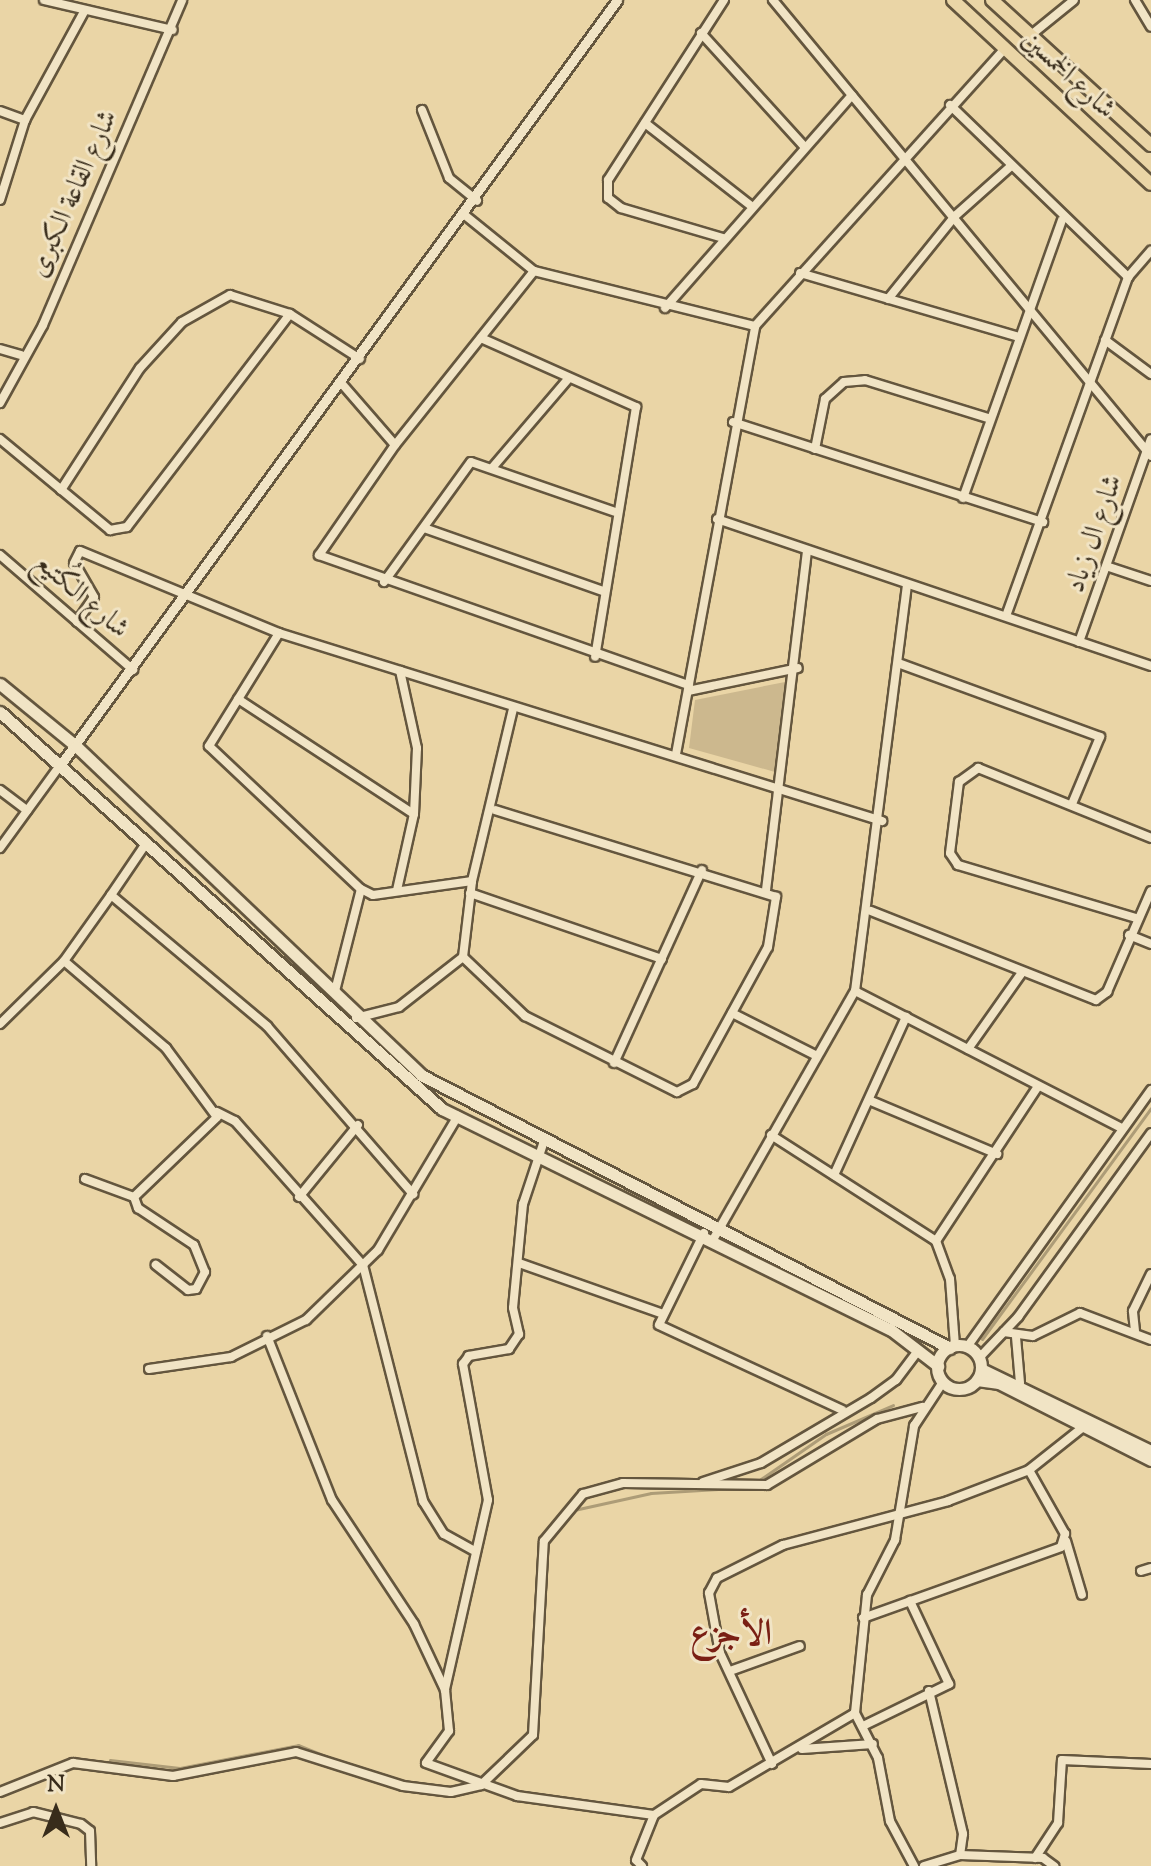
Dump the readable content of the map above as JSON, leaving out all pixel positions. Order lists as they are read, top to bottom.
{
  "streets": {
    "main road": ["شارع الخمسين"],
    "street": ["شارع القاعة الكبرى", "شارع ال زياد", "شارع الكُتيع"]
  },
  "districts": ["الأجزع"],
  "north": "top"
}
